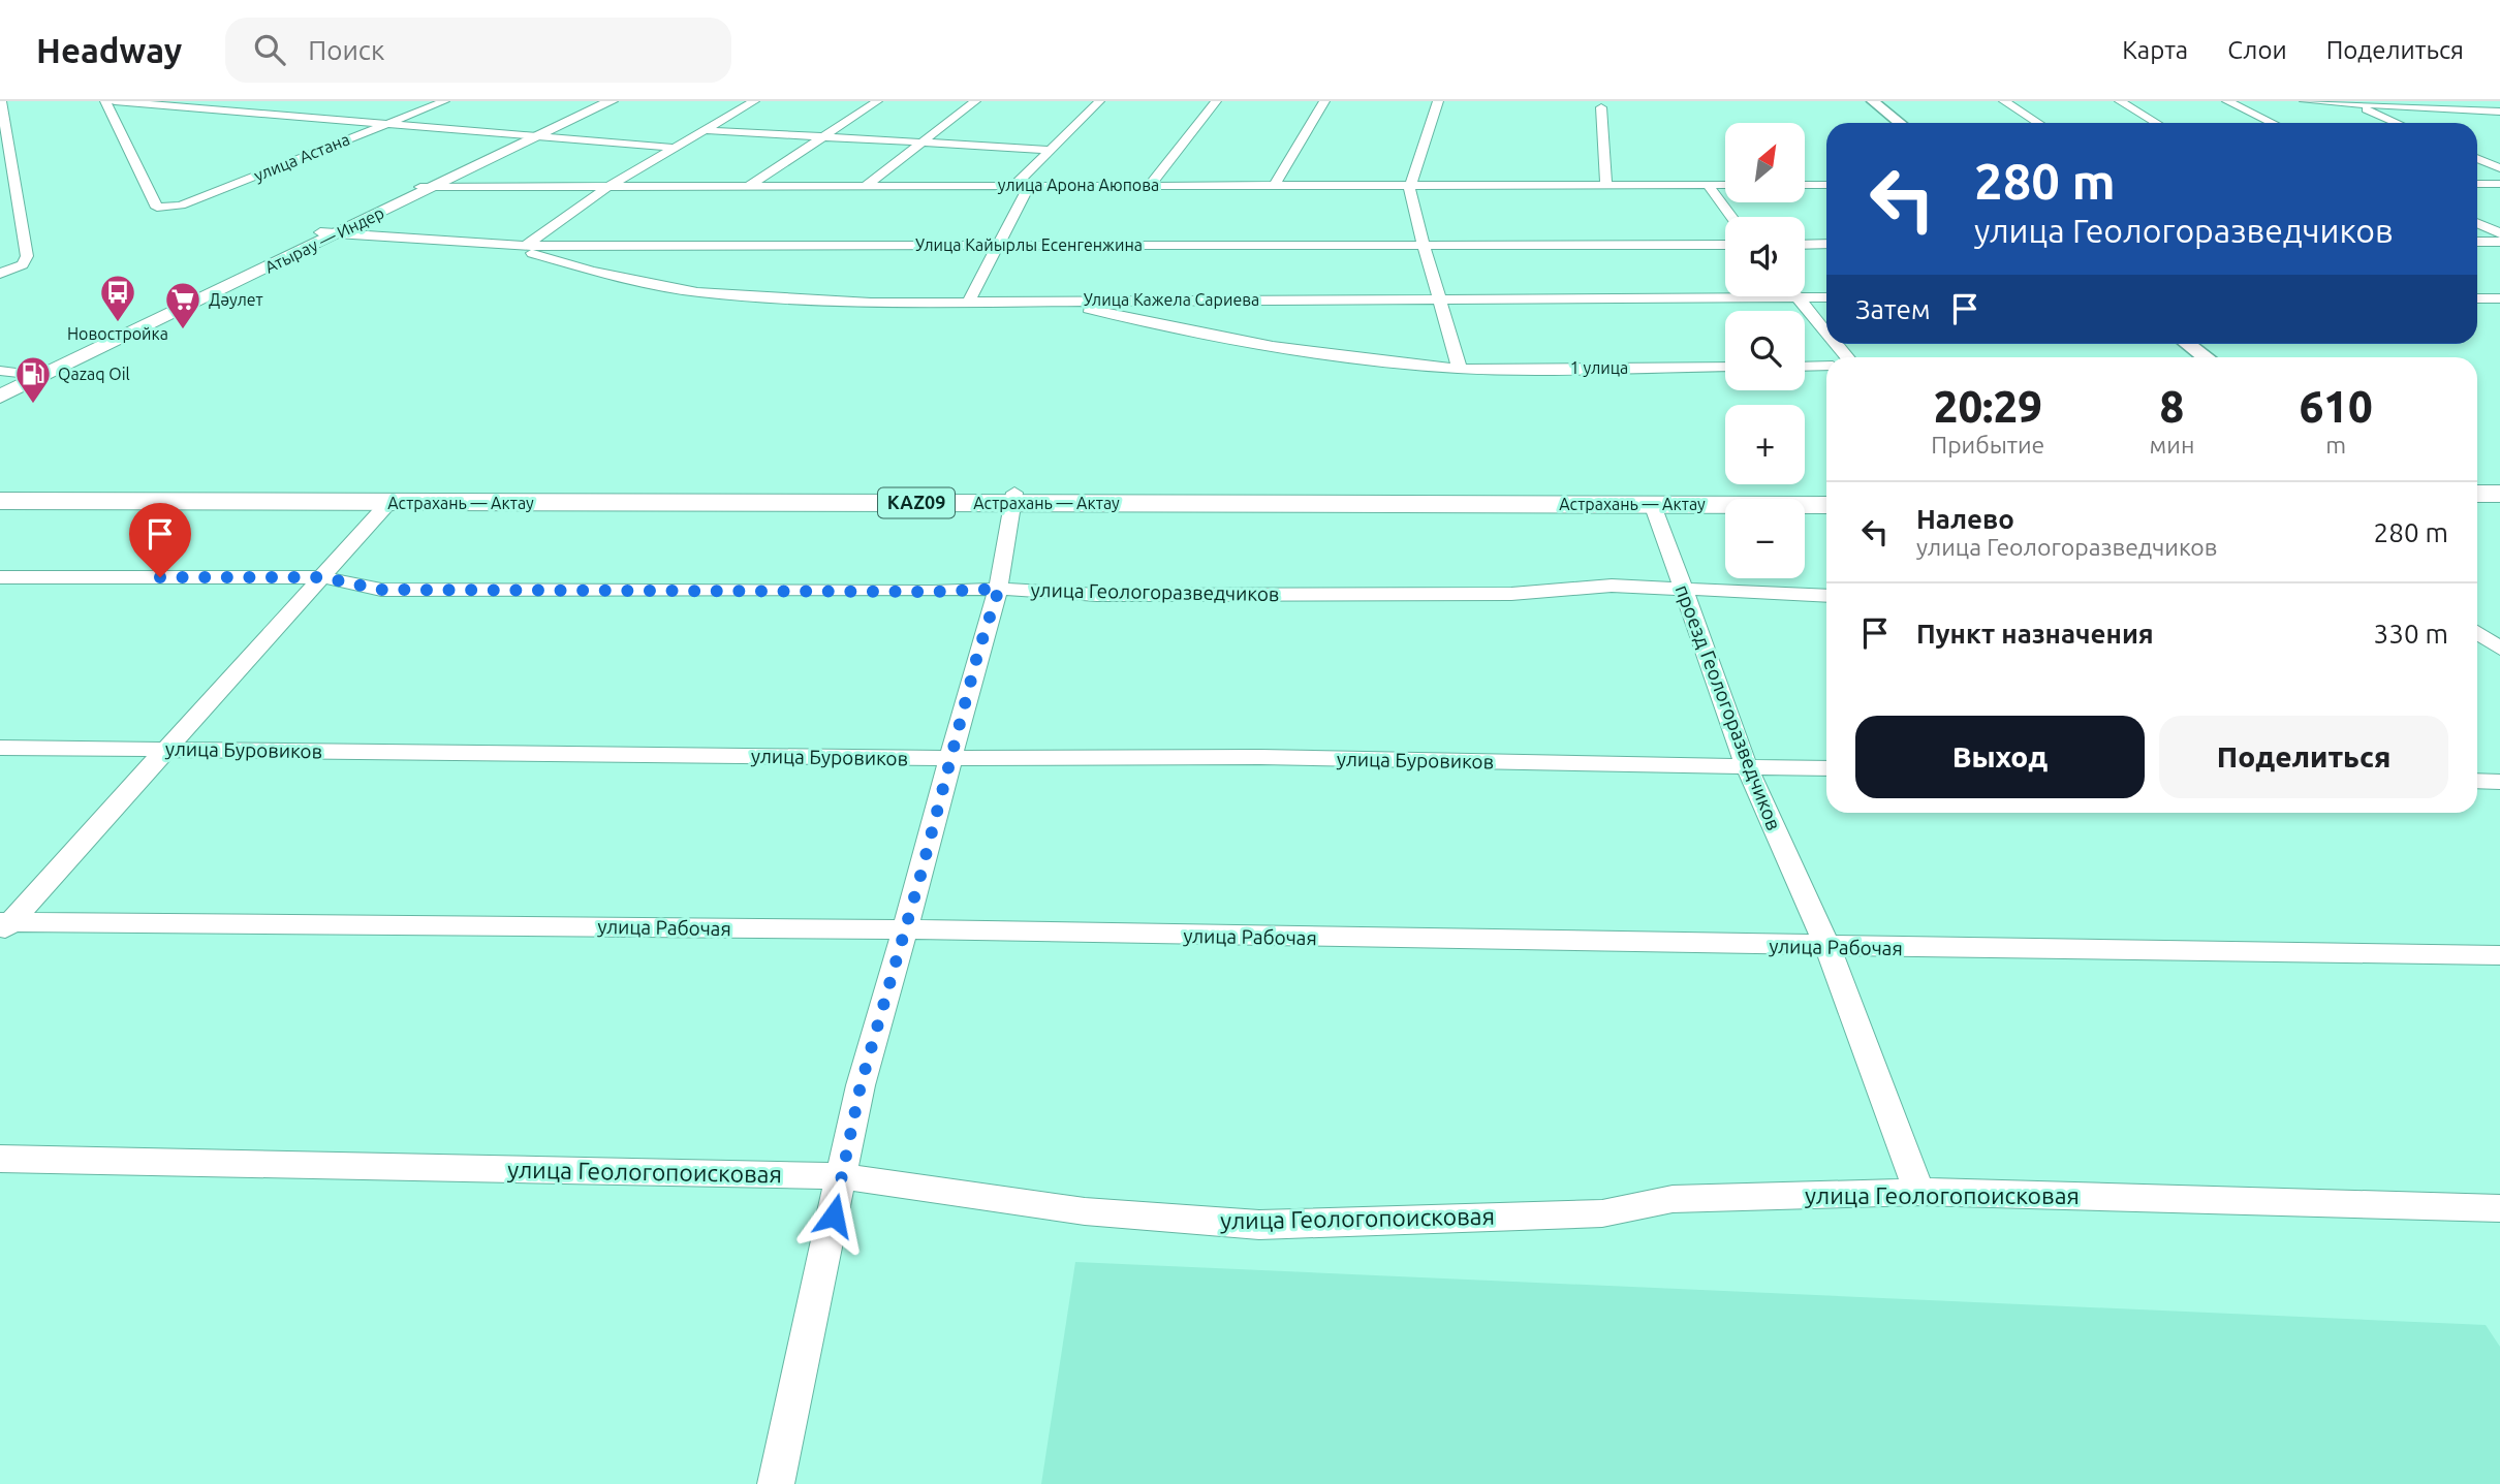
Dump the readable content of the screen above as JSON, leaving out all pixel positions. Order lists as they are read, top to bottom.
{
  "streets": {
    "highway": ["Астрахань — Актау", "KAZ09"],
    "main road": ["Атырау — Индер"],
    "street": [
      "улица Астана",
      "улица Арона Аюпова",
      "Улица Кайырлы Есенгенжина",
      "Улица Кажела Сариева",
      "1 улица",
      "улица Геологоразведчиков",
      "проезд Геологоразведчиков",
      "улица Буровиков",
      "улица Рабочая",
      "улица Геологопоисковая"
    ]
  },
  "crossings": [
    ["улица Арона Аюпова", "Атырау — Индер"],
    ["Атырау — Индер", "Улица Кайырлы Есенгенжина"],
    ["Улица Кайырлы Есенгенжина", "Улица Кажела Сариева"],
    ["Астрахань — Актау", "проезд Геологоразведчиков"],
    ["улица Геологоразведчиков", "проезд Геологоразведчиков"],
    ["проезд Геологоразведчиков", "улица Буровиков"],
    ["проезд Геологоразведчиков", "улица Рабочая"],
    ["проезд Геологоразведчиков", "улица Геологопоисковая"]
  ],
  "places": {
    "bus stop": ["Новостройка"],
    "supermarket": ["Дәулет"],
    "fuel station": ["Qazaq Oil"]
  },
  "north": "top right",
  "page": {
    "header": "Headway",
    "search": "Поиск",
    "nav": ["Карта", "Слои", "Поделиться"],
    "map_buttons": ["+", "−"],
    "turn": ["280 m", "улица Геологоразведчиков"],
    "then": "Затем",
    "eta": [
      "20:29",
      "Прибытие",
      "8",
      "мин",
      "610",
      "m"
    ],
    "list": [
      {
        "name": "Налево",
        "note": "улица Геологоразведчиков",
        "value": "280 m"
      },
      {
        "name": "Пункт назначения",
        "value": "330 m"
      }
    ],
    "buttons": ["Выход", "Поделиться"]
  }
}
